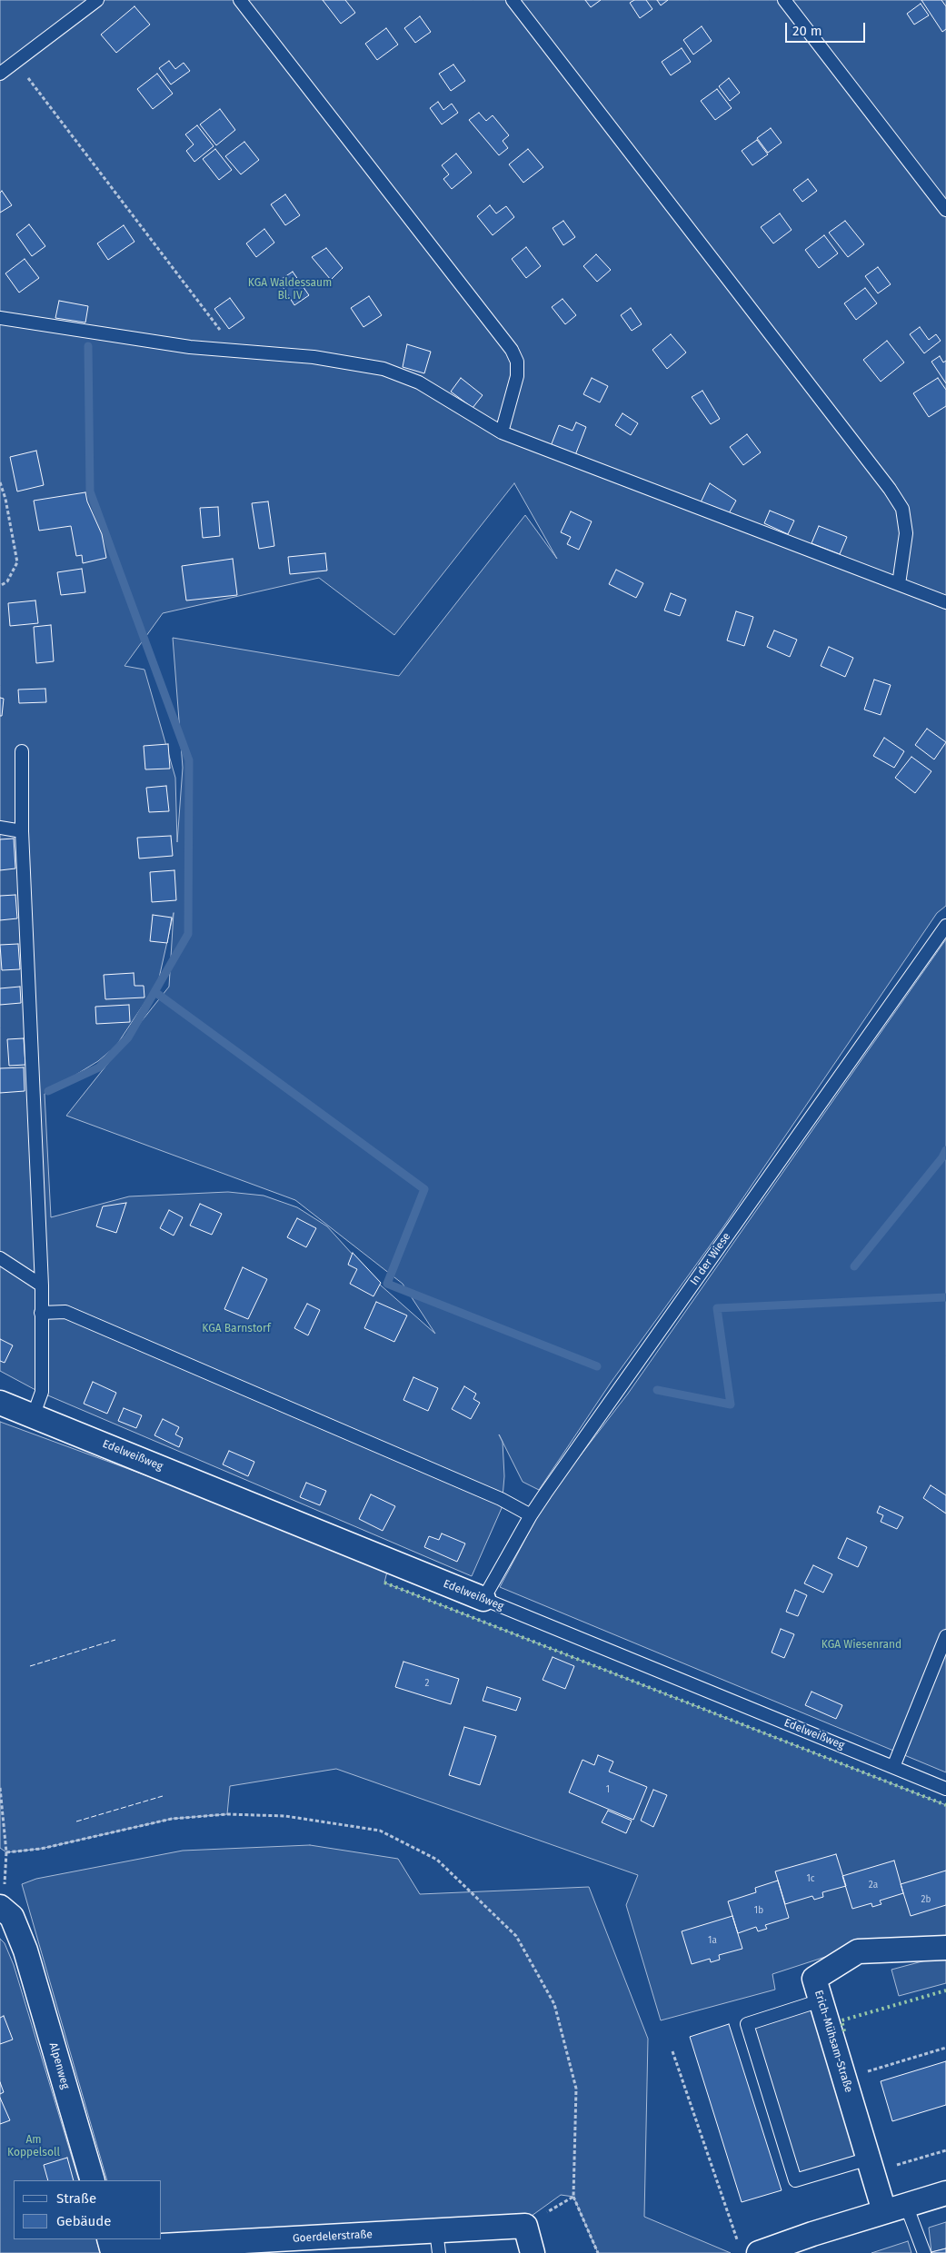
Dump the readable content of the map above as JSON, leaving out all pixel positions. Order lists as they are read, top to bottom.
{
  "streets": {
    "street": [
      "Edelweißweg",
      "Erich-Mühsam-Straße",
      "Alpenweg",
      "Goerdelerstraße"
    ],
    "lane": ["In der Wiese"]
  },
  "crossings": [
    ["In der Wiese", "Edelweißweg"]
  ],
  "parks": [
    "KGA Waldessaum Bl. IV",
    "KGA Barnstorf",
    "KGA Wiesenrand",
    "Am Koppelsoll"
  ],
  "house_numbers": [
    "2",
    "1",
    "1c",
    "2a",
    "2b",
    "1b",
    "1a"
  ],
  "legend": ["Straße", "Gebäude"],
  "scale_bar": "20 m"
}
